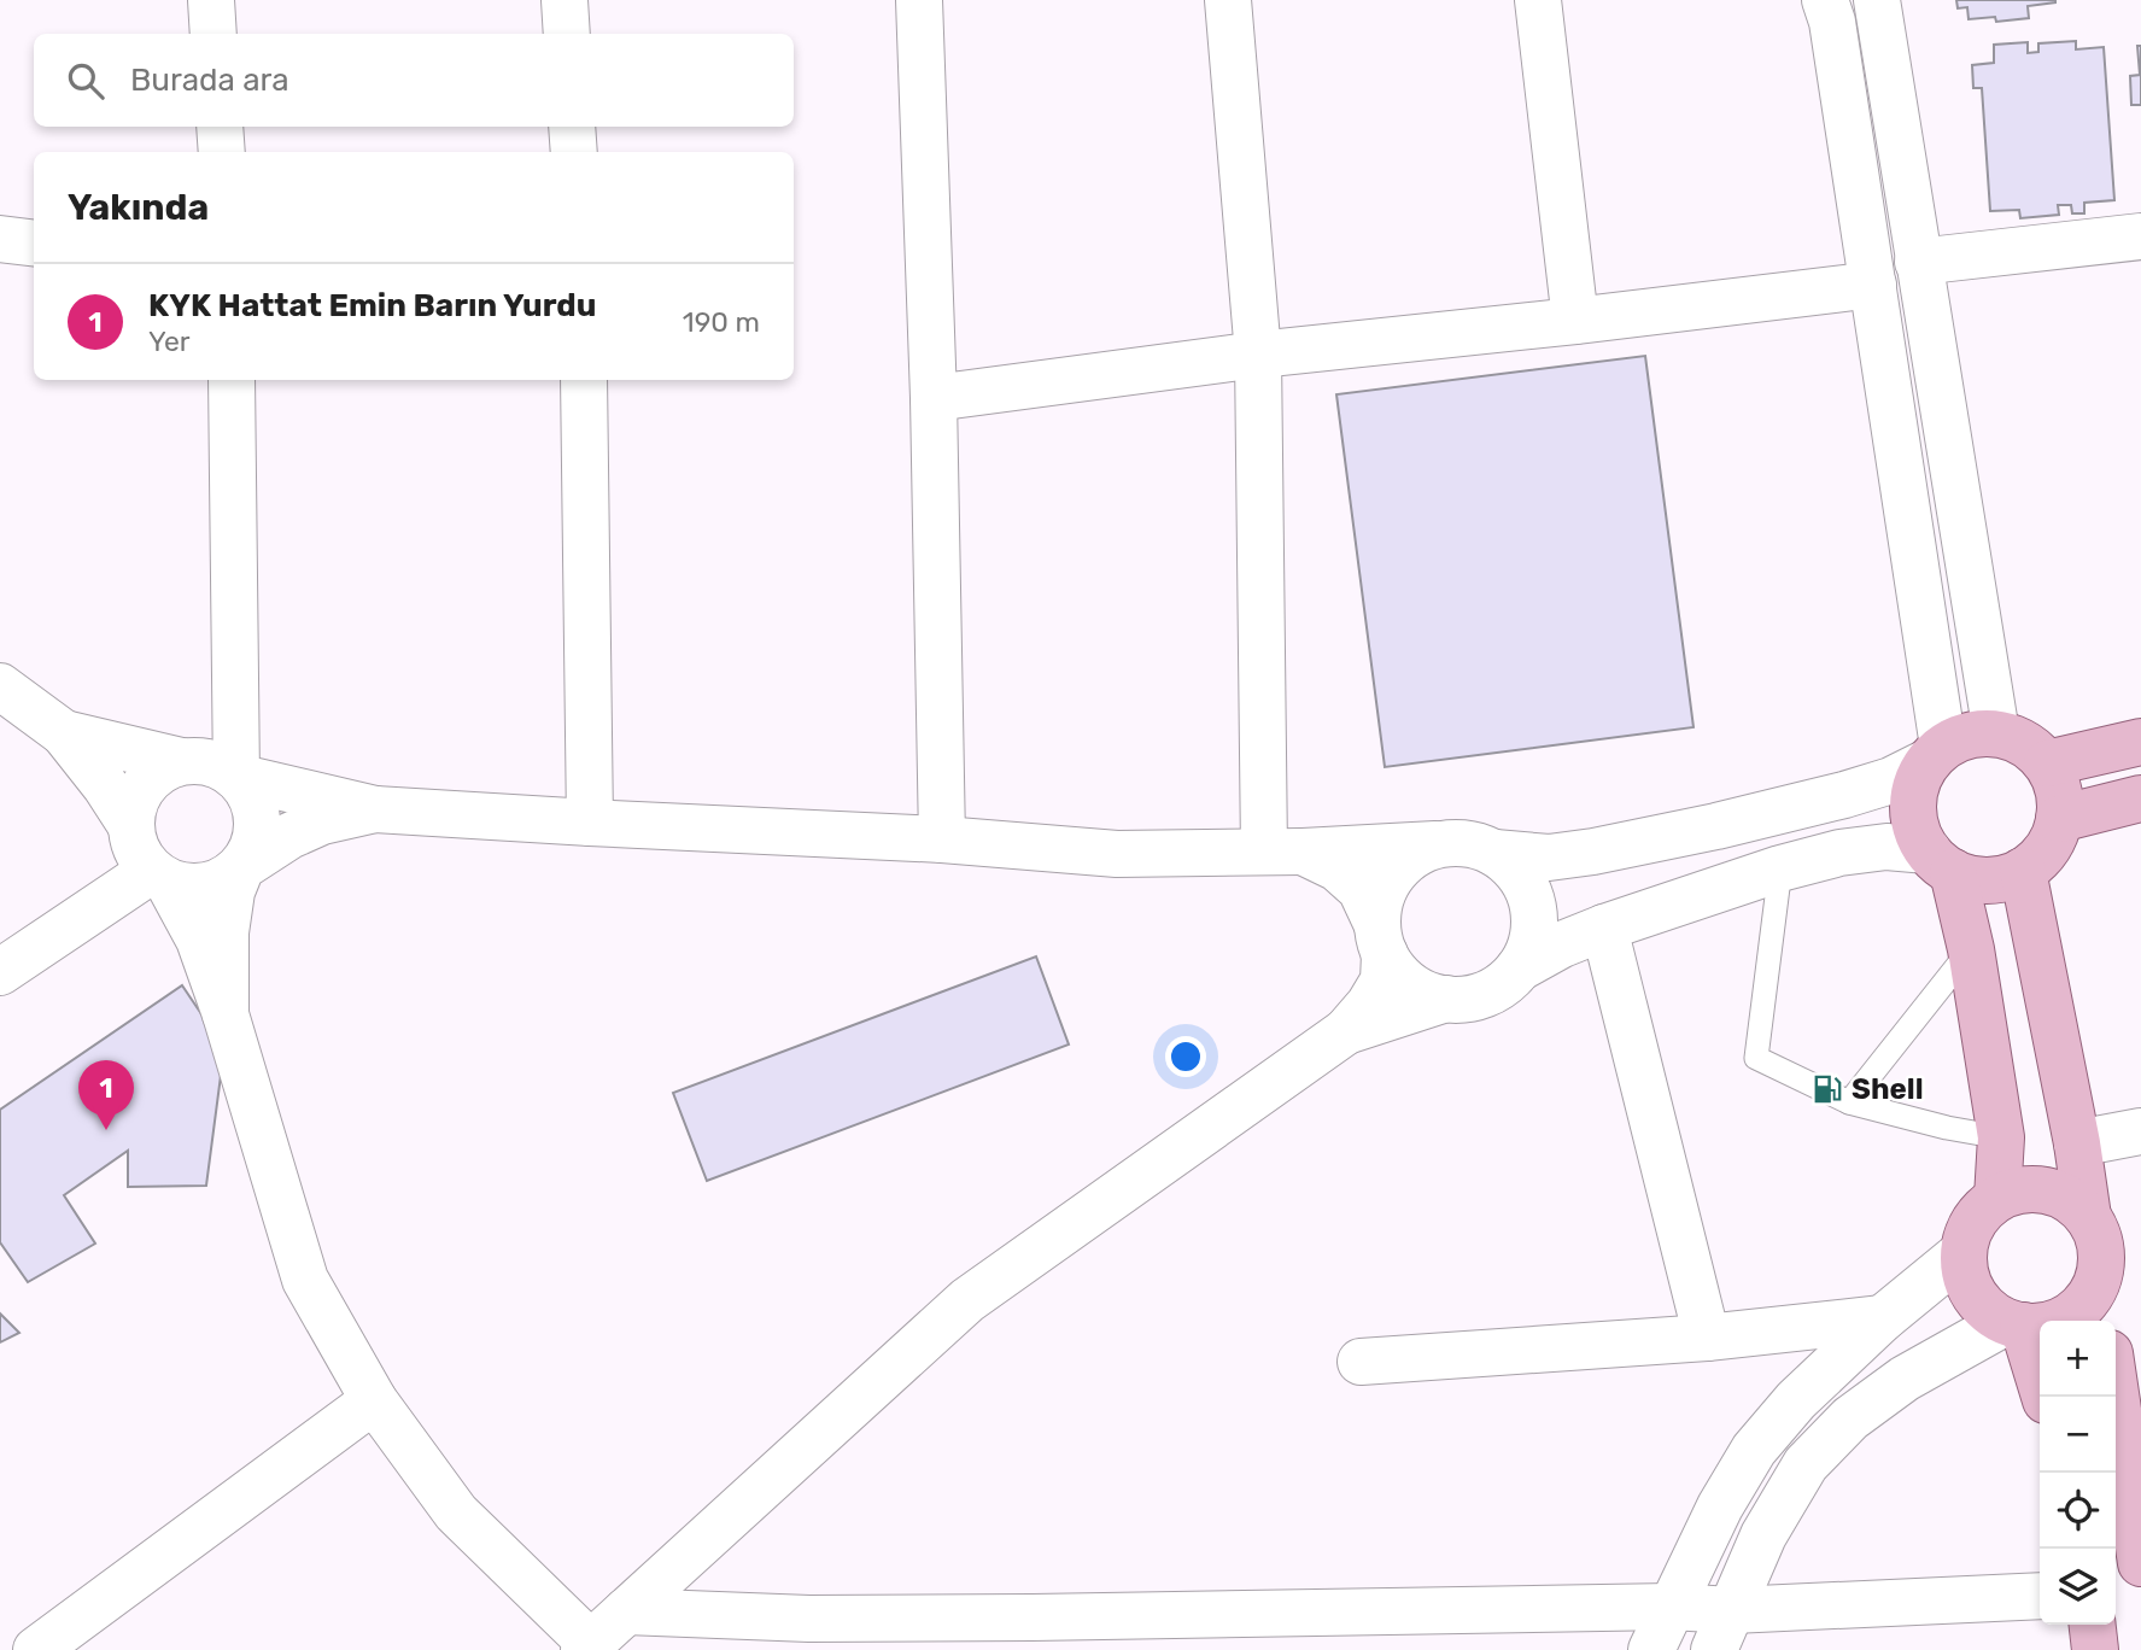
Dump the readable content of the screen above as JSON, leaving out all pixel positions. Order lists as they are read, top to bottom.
{
  "places": {
    "fuel station": ["Shell"]
  },
  "page": {
    "search": "Burada ara",
    "heading": "Yakında",
    "list": [
      {
        "mark": "1",
        "name": "KYK Hattat Emin Barın Yurdu",
        "note": "Yer",
        "value": "190 m"
      }
    ],
    "pins": "1",
    "map_buttons": ["+", "−"]
  }
}
